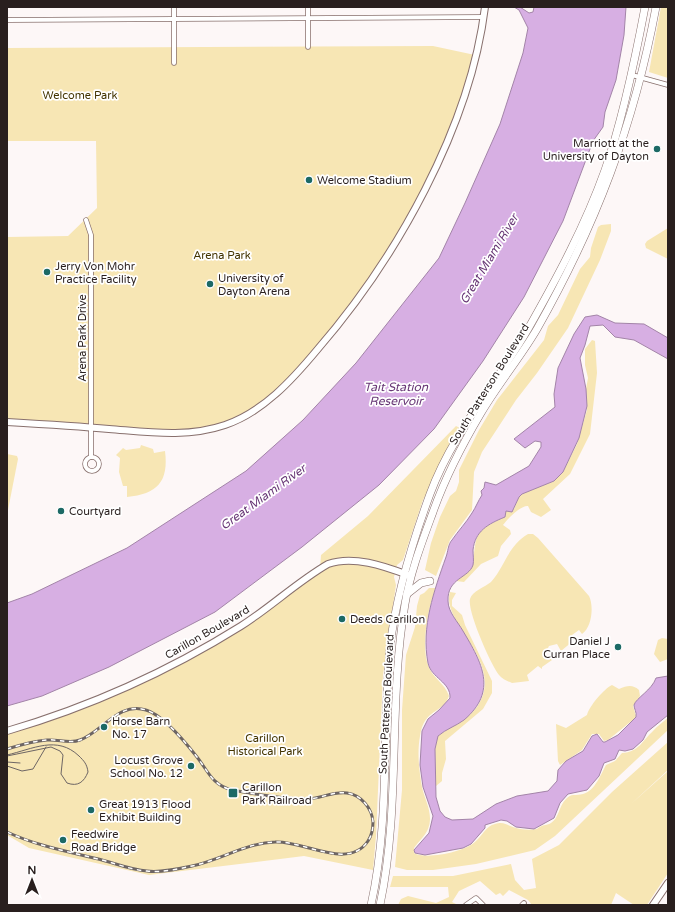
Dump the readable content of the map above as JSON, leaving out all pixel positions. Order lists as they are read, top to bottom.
{
  "streets": {
    "main road": ["South Patterson Boulevard", "Carillon Boulevard"],
    "street": ["Arena Park Drive"]
  },
  "crossings": [
    ["South Patterson Boulevard", "Carillon Boulevard"]
  ],
  "water": ["Great Miami River", "Tait Station Reservoir"],
  "parks": ["Welcome Park", "Arena Park", "Carillon Historical Park"],
  "places": {
    "other": [
      "Marriott at the University of Dayton",
      "Welcome Stadium",
      "Jerry Von Mohr Practice Facility",
      "University of Dayton Arena",
      "Courtyard",
      "Deeds Carillon",
      "Daniel J Curran Place",
      "Horse Barn No. 17",
      "Locust Grove School No. 12",
      "Great 1913 Flood Exhibit Building",
      "Feedwire Road Bridge"
    ],
    "transit": ["Carillon Park Railroad"]
  },
  "north": "top"
}
